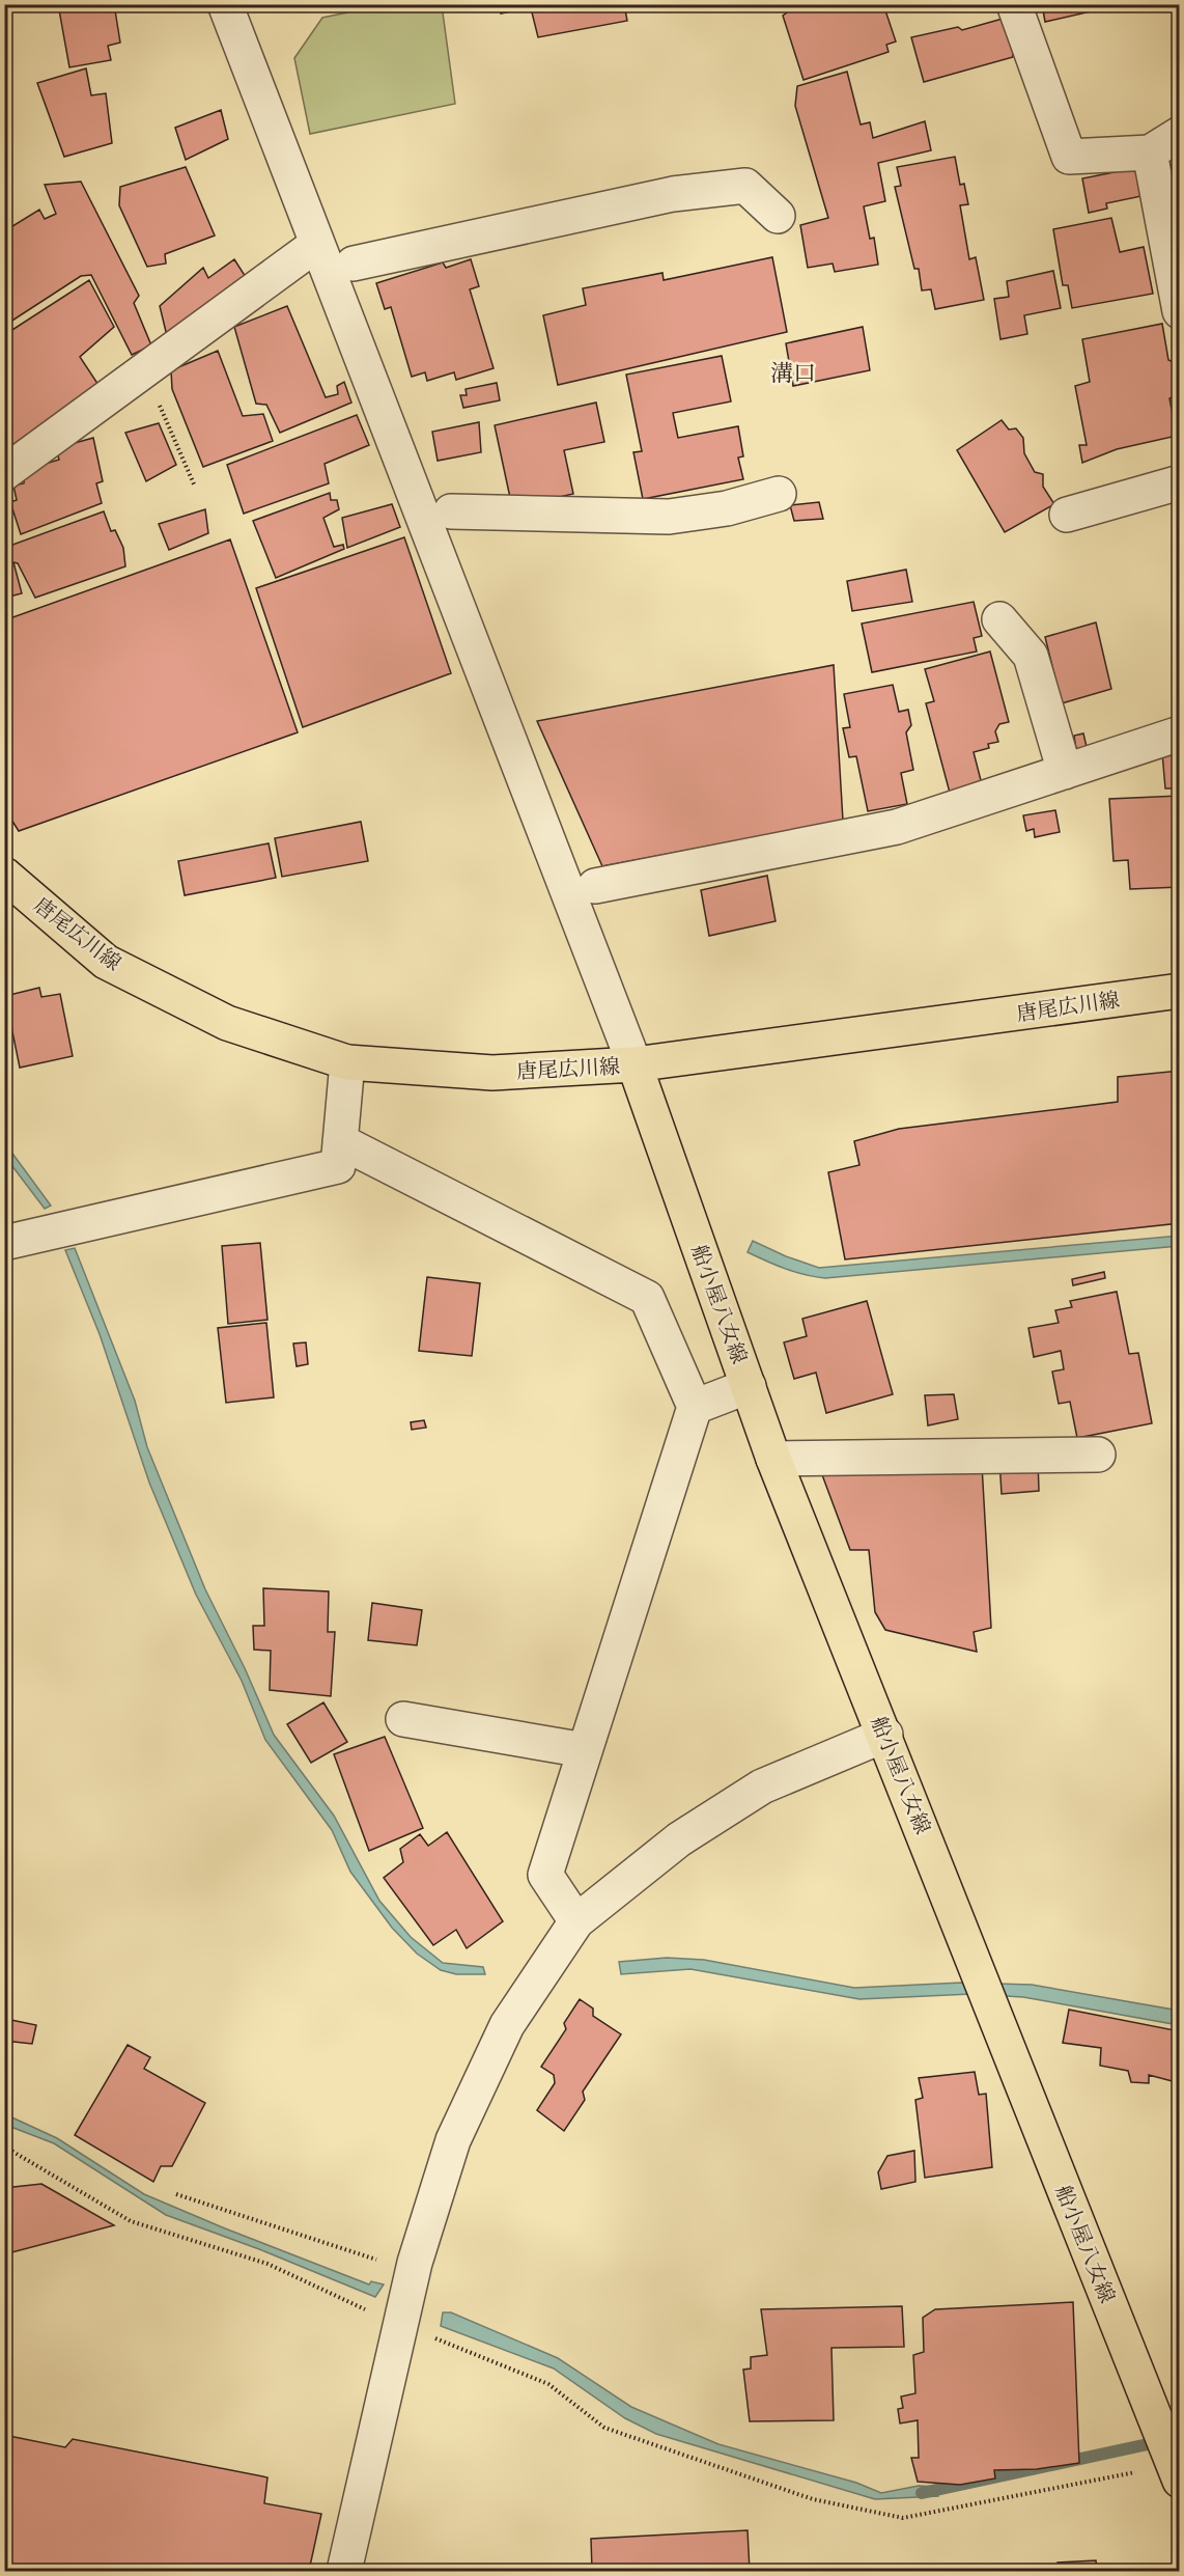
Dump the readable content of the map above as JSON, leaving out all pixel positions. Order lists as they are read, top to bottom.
{
  "streets": {
    "main road": ["唐尾広川線", "船小屋八女線"]
  },
  "crossings": [
    ["唐尾広川線", "船小屋八女線"]
  ],
  "districts": ["溝口"]
}
